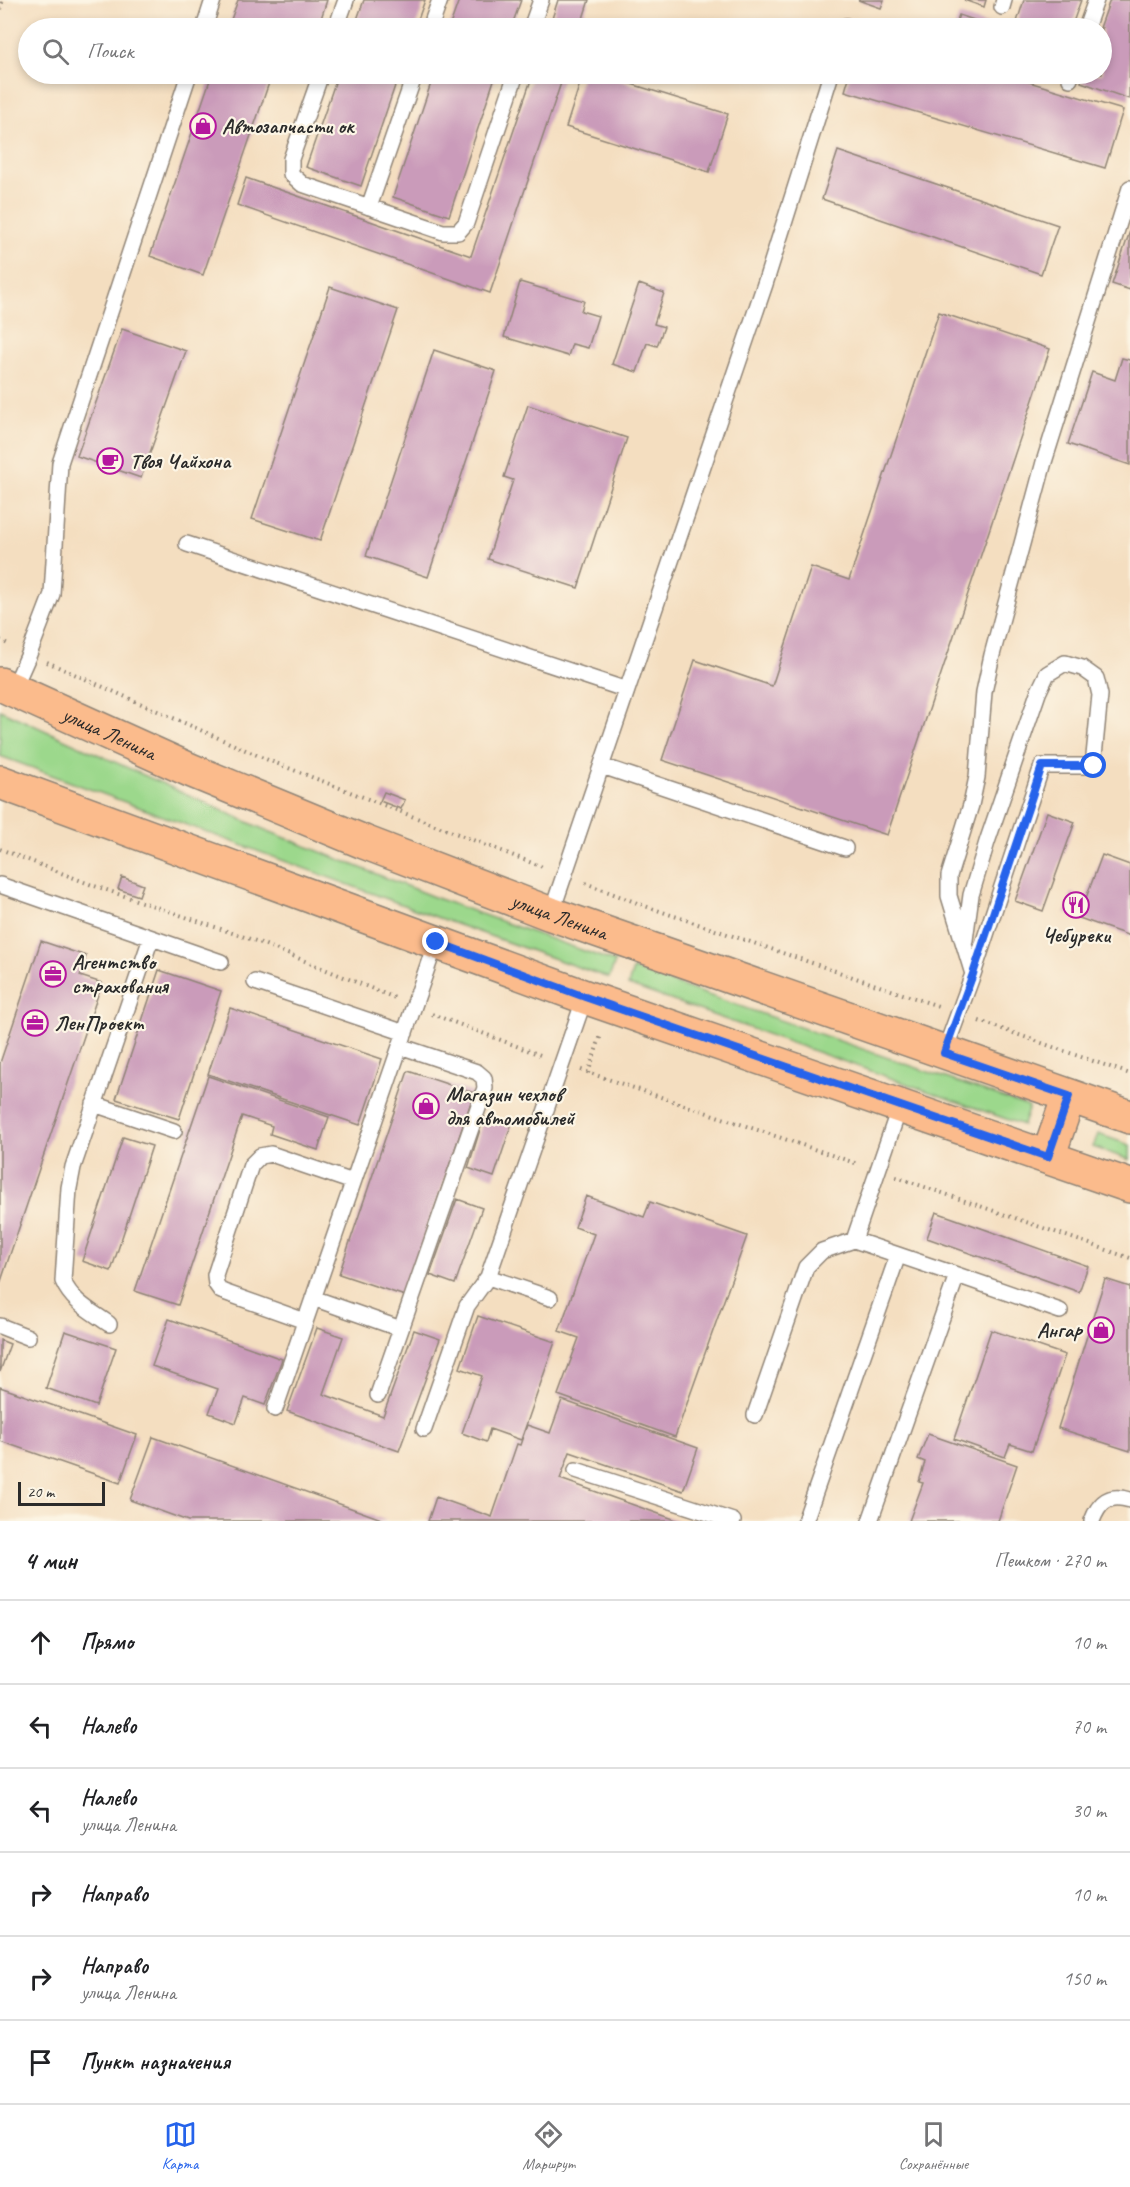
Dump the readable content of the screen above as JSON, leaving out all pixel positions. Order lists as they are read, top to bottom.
{
  "streets": {
    "main road": ["улица Ленина"]
  },
  "places": {
    "shop": ["Автозапчасти ок", "Магазин чехлов для автомобилей", "Ангар"],
    "cafe": ["Твоя Чайхона"],
    "restaurant": ["Чебуреки"],
    "office": ["Агентство страхования", "ЛенПроект"]
  },
  "scale_bar": "20 m",
  "page": {
    "search": "Поиск",
    "scale": "20 m",
    "heading": ["4 мин", "Пешком · 270 m"],
    "list": [
      ["Прямо", "10 m"],
      ["Налево", "70 m"],
      ["Налево", "улица Ленина", "30 m"],
      ["Направо", "10 m"],
      ["Направо", "улица Ленина", "150 m"],
      "Пункт назначения"
    ],
    "nav": ["Карта", "Маршрут", "Сохранённые"]
  }
}
